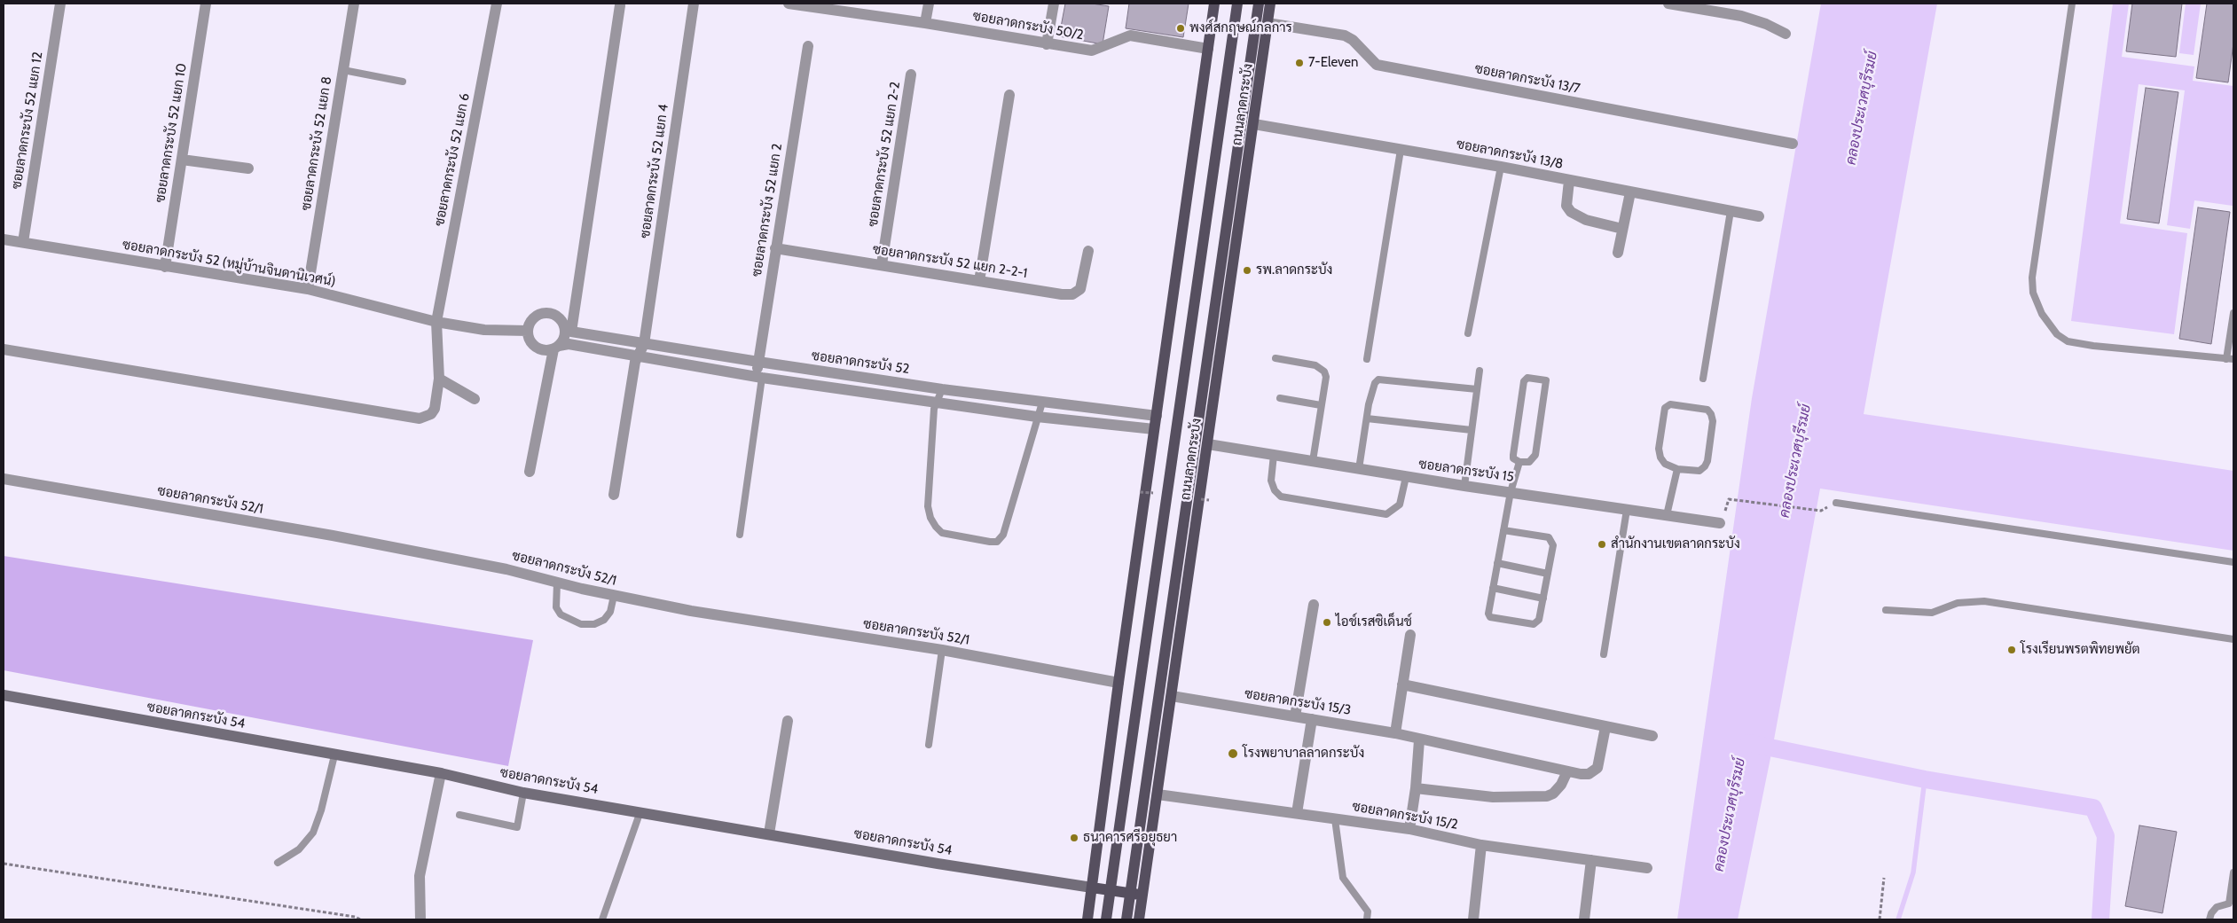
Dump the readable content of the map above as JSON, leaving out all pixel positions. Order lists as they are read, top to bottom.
{
  "streets": {
    "main road": ["ถนนลาดกระบัง", "ซอยลาดกระบัง 54"],
    "street": [
      "ซอยลาดกระบัง 50/2",
      "ซอยลาดกระบัง 13/7",
      "ซอยลาดกระบัง 52 แยก 12",
      "ซอยลาดกระบัง 52 แยก 10",
      "ซอยลาดกระบัง 52 แยก 8",
      "ซอยลาดกระบัง 52 แยก 2-2",
      "ซอยลาดกระบัง 13/8",
      "ซอยลาดกระบัง 52 แยก 6",
      "ซอยลาดกระบัง 52 แยก 4",
      "ซอยลาดกระบัง 52 แยก 2",
      "ซอยลาดกระบัง 52 แยก 2-2-1",
      "ซอยลาดกระบัง 52 (หมู่บ้านจินดานิเวศน์)",
      "ซอยลาดกระบัง 52",
      "ซอยลาดกระบัง 15",
      "ซอยลาดกระบัง 52/1",
      "ซอยลาดกระบัง 15/3",
      "ซอยลาดกระบัง 15/2"
    ]
  },
  "crossings": [
    ["ซอยลาดกระบัง 13/7", "ถนนลาดกระบัง"],
    ["ถนนลาดกระบัง", "ซอยลาดกระบัง 13/8"],
    ["ถนนลาดกระบัง", "ซอยลาดกระบัง 15"],
    ["ถนนลาดกระบัง", "ซอยลาดกระบัง 15/3"],
    ["ถนนลาดกระบัง", "ซอยลาดกระบัง 15/2"],
    ["ซอยลาดกระบัง 52 แยก 12", "ซอยลาดกระบัง 52 (หมู่บ้านจินดานิเวศน์)"],
    ["ซอยลาดกระบัง 52 แยก 10", "ซอยลาดกระบัง 52 (หมู่บ้านจินดานิเวศน์)"],
    ["ซอยลาดกระบัง 52 แยก 8", "ซอยลาดกระบัง 52 (หมู่บ้านจินดานิเวศน์)"],
    ["ซอยลาดกระบัง 52 แยก 2-2", "ซอยลาดกระบัง 52 แยก 2-2-1"],
    ["ซอยลาดกระบัง 52 แยก 6", "ซอยลาดกระบัง 52 (หมู่บ้านจินดานิเวศน์)"],
    ["ซอยลาดกระบัง 52 แยก 4", "ซอยลาดกระบัง 52"],
    ["ซอยลาดกระบัง 52 แยก 2", "ซอยลาดกระบัง 52 แยก 2-2-1"],
    ["ซอยลาดกระบัง 52 แยก 2", "ซอยลาดกระบัง 52"],
    ["ซอยลาดกระบัง 52 (หมู่บ้านจินดานิเวศน์)", "ซอยลาดกระบัง 52"]
  ],
  "water": ["คลองประเวศบุรีรมย์"],
  "places": [
    "พงศ์สกฤษณ์กลการ",
    "7-Eleven",
    "รพ.ลาดกระบัง",
    "สำนักงานเขตลาดกระบัง",
    "ไอช์เรสซิเด็นช์",
    "โรงเรียนพรตพิทยพยัต",
    "โรงพยาบาลลาดกระบัง",
    "ธนาคารศรีอยุธยา"
  ]
}
